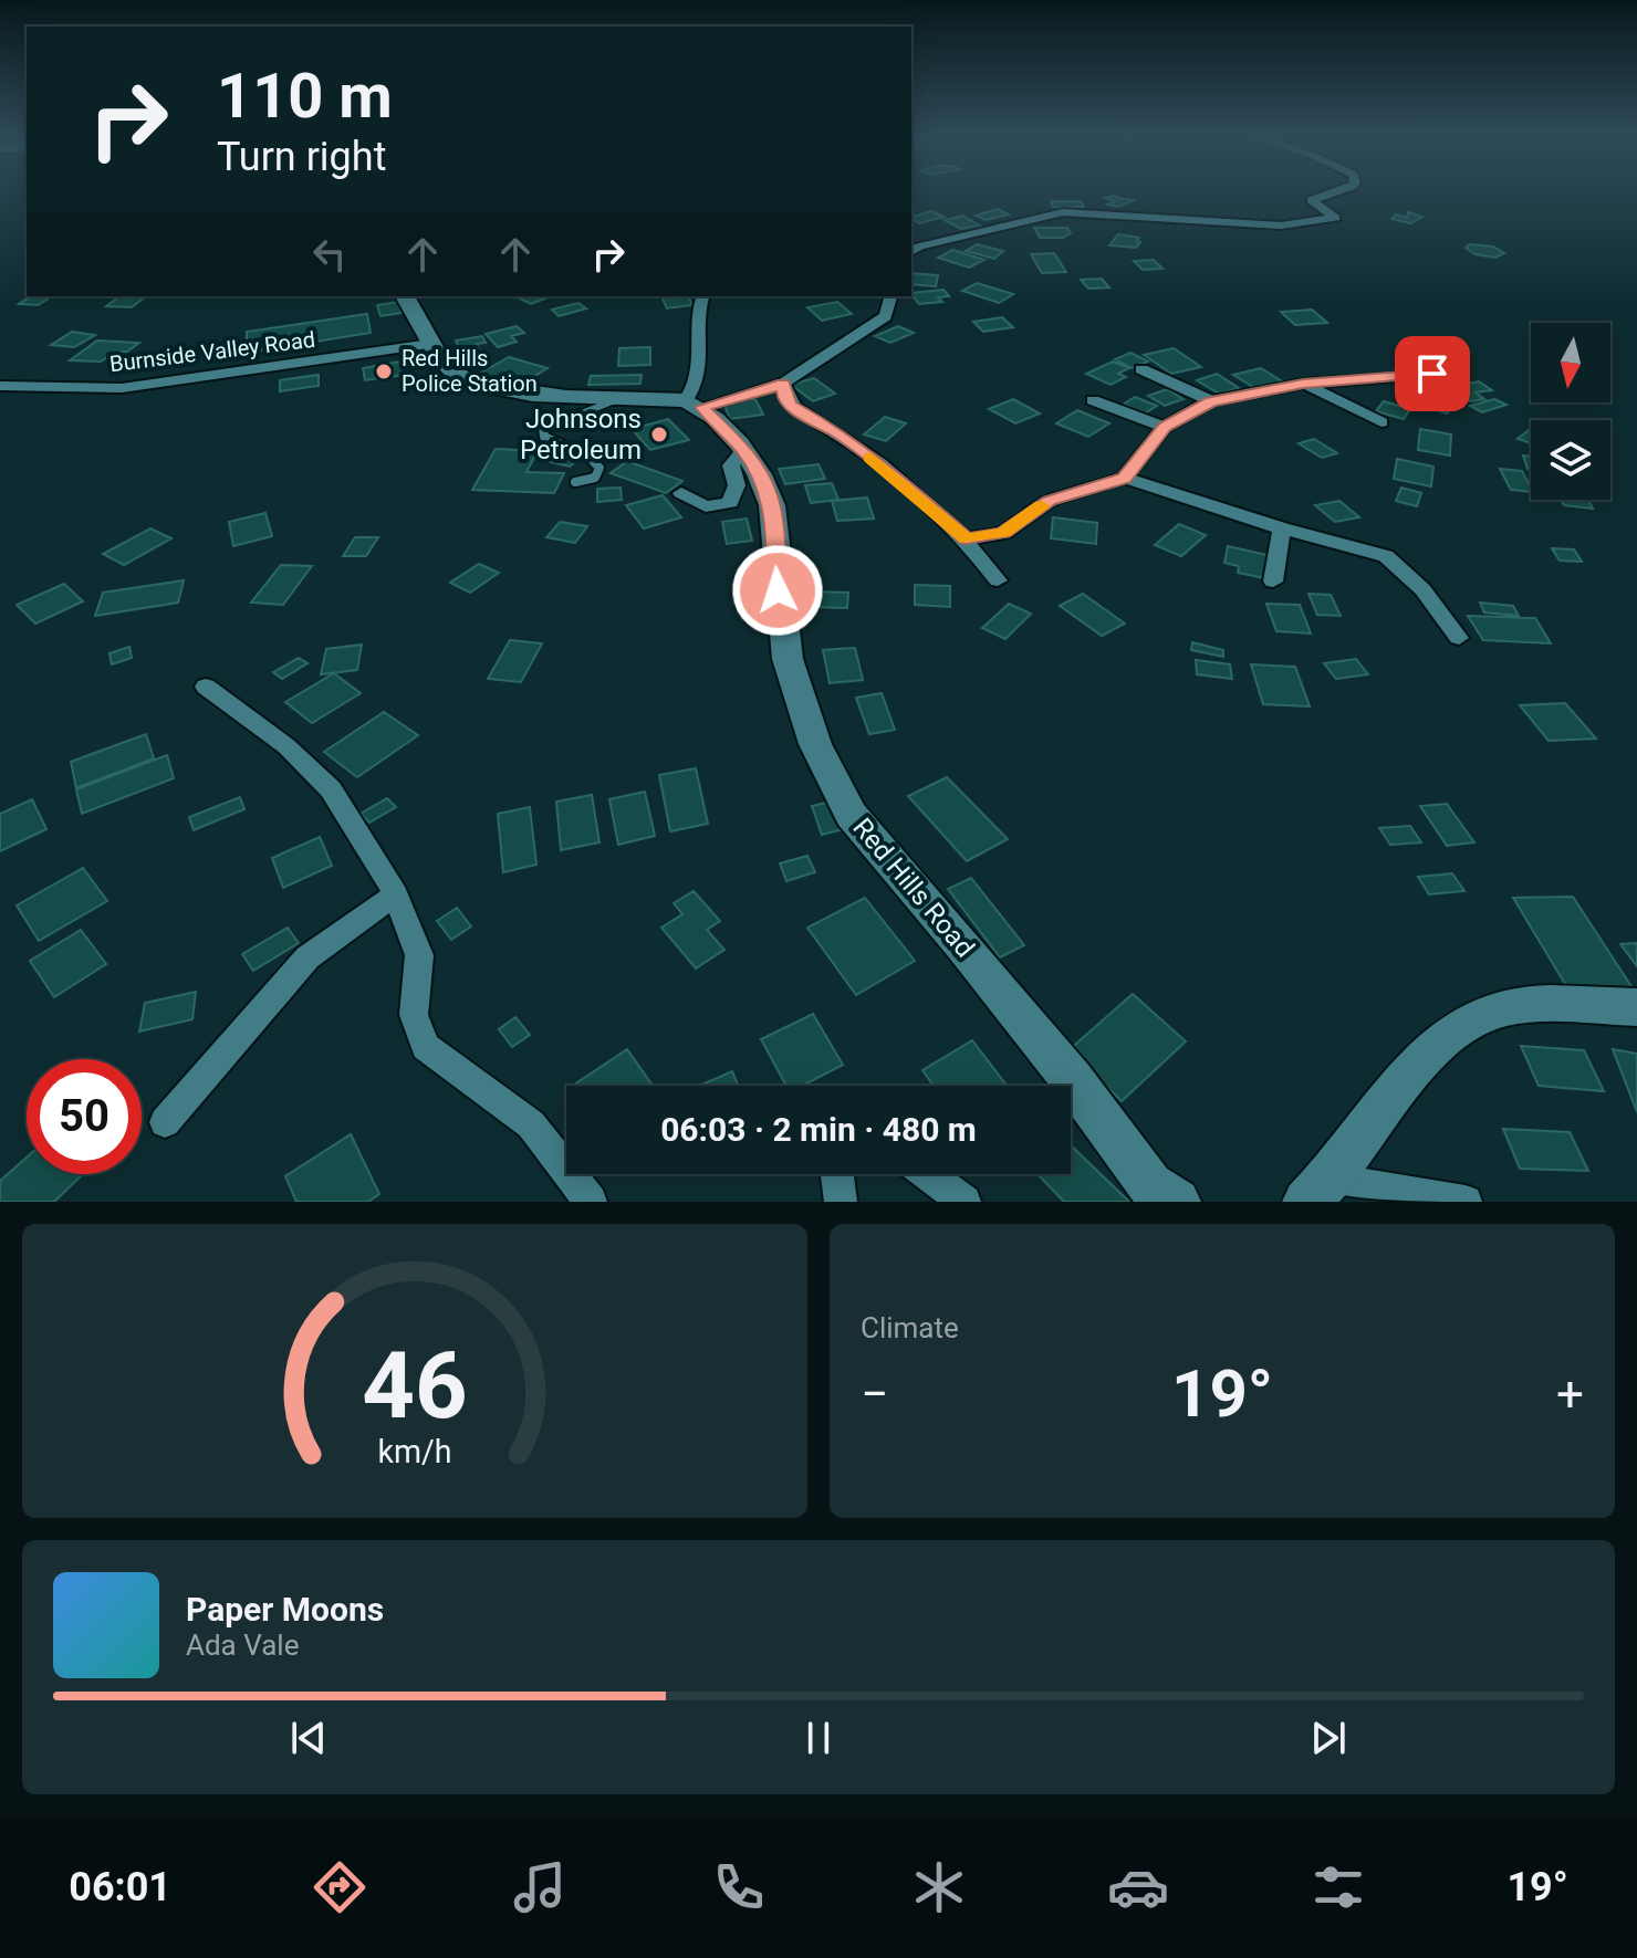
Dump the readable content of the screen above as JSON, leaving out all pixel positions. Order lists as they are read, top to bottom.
{
  "streets": {
    "main road": ["Red Hills Road"],
    "street": ["Burnside Valley Road"]
  },
  "places": ["Red Hills Police Station", "Johnsons Petroleum"],
  "north": "bottom",
  "page": {
    "turn": ["110 m", "Turn right"],
    "limit": "50",
    "trip": "06:03 · 2 min · 480 m",
    "tile": "Climate",
    "heat": ["−", "19°", "+"],
    "song": ["Paper Moons", "Ada Vale"],
    "tabs": ["06:01", "19°"],
    "gauge": ["46", "km/h"]
  }
}
